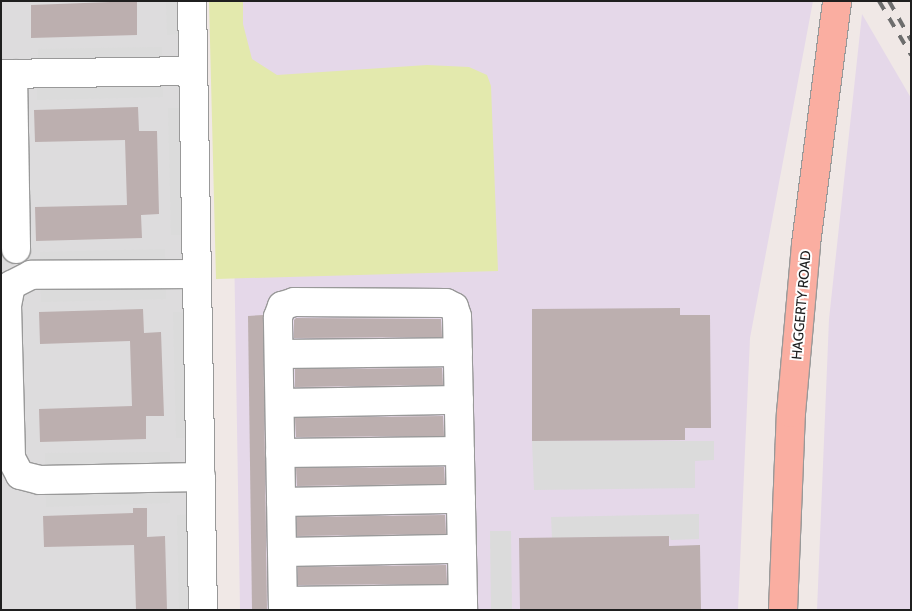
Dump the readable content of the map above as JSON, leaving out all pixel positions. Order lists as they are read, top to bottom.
{
  "streets": {
    "main road": ["HAGGERTY ROAD"]
  }
}
